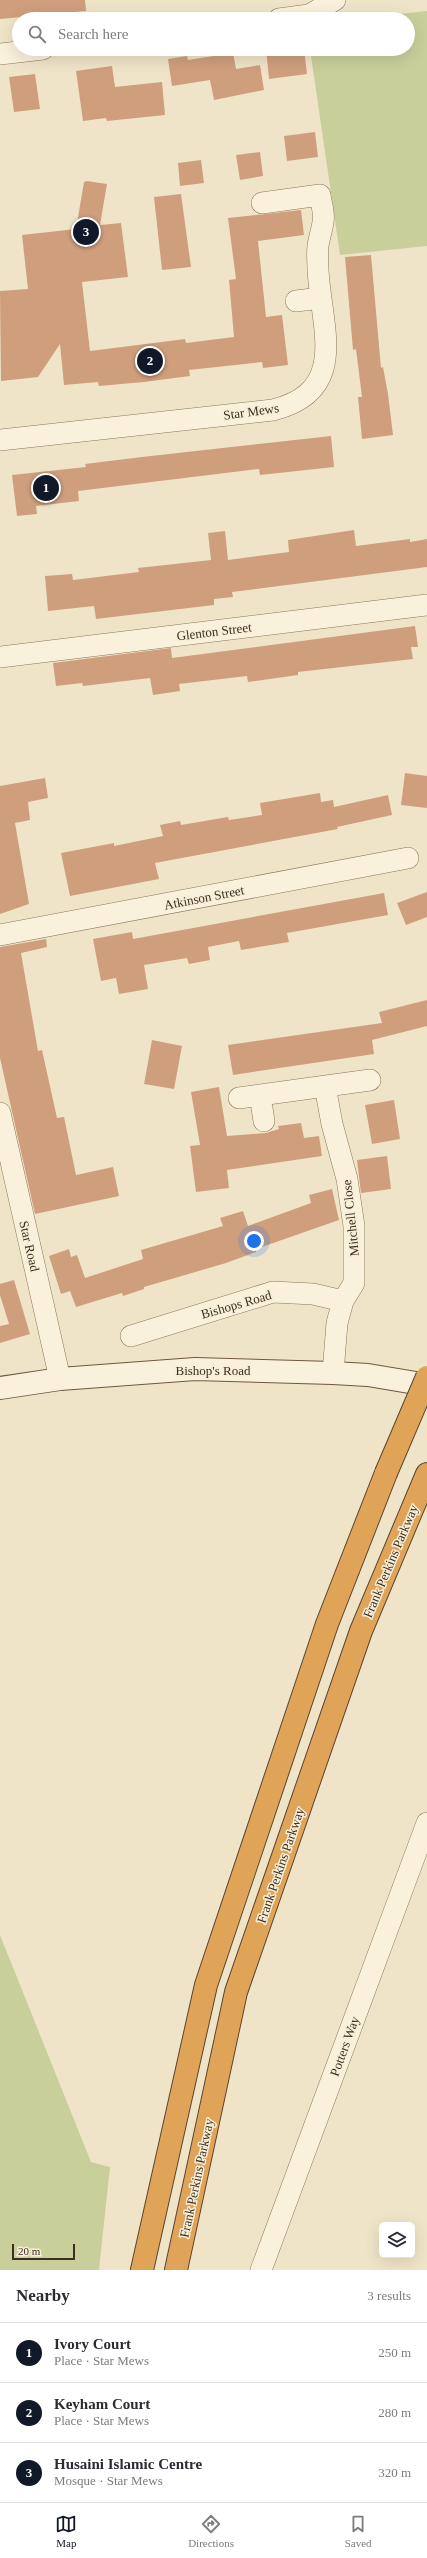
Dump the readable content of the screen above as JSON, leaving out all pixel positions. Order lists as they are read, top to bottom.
{
  "streets": {
    "highway": ["Frank Perkins Parkway"],
    "street": [
      "Star Mews",
      "Glenton Street",
      "Atkinson Street",
      "Mitchell Close",
      "Star Road",
      "Bishops Road",
      "Bishop's Road",
      "Potters Way"
    ]
  },
  "crossings": [
    ["Mitchell Close", "Bishops Road"],
    ["Star Road", "Bishop's Road"]
  ],
  "scale_bar": "20 m",
  "page": {
    "search": "Search here",
    "pins": ["3", "2", "1"],
    "scale": "20 m",
    "heading": ["Nearby", "3 results"],
    "list": [
      {
        "mark": "1",
        "name": "Ivory Court",
        "note": "Place · Star Mews",
        "value": "250 m"
      },
      {
        "mark": "2",
        "name": "Keyham Court",
        "note": "Place · Star Mews",
        "value": "280 m"
      },
      {
        "mark": "3",
        "name": "Husaini Islamic Centre",
        "note": "Mosque · Star Mews",
        "value": "320 m"
      }
    ],
    "nav": ["Map", "Directions", "Saved"]
  }
}
